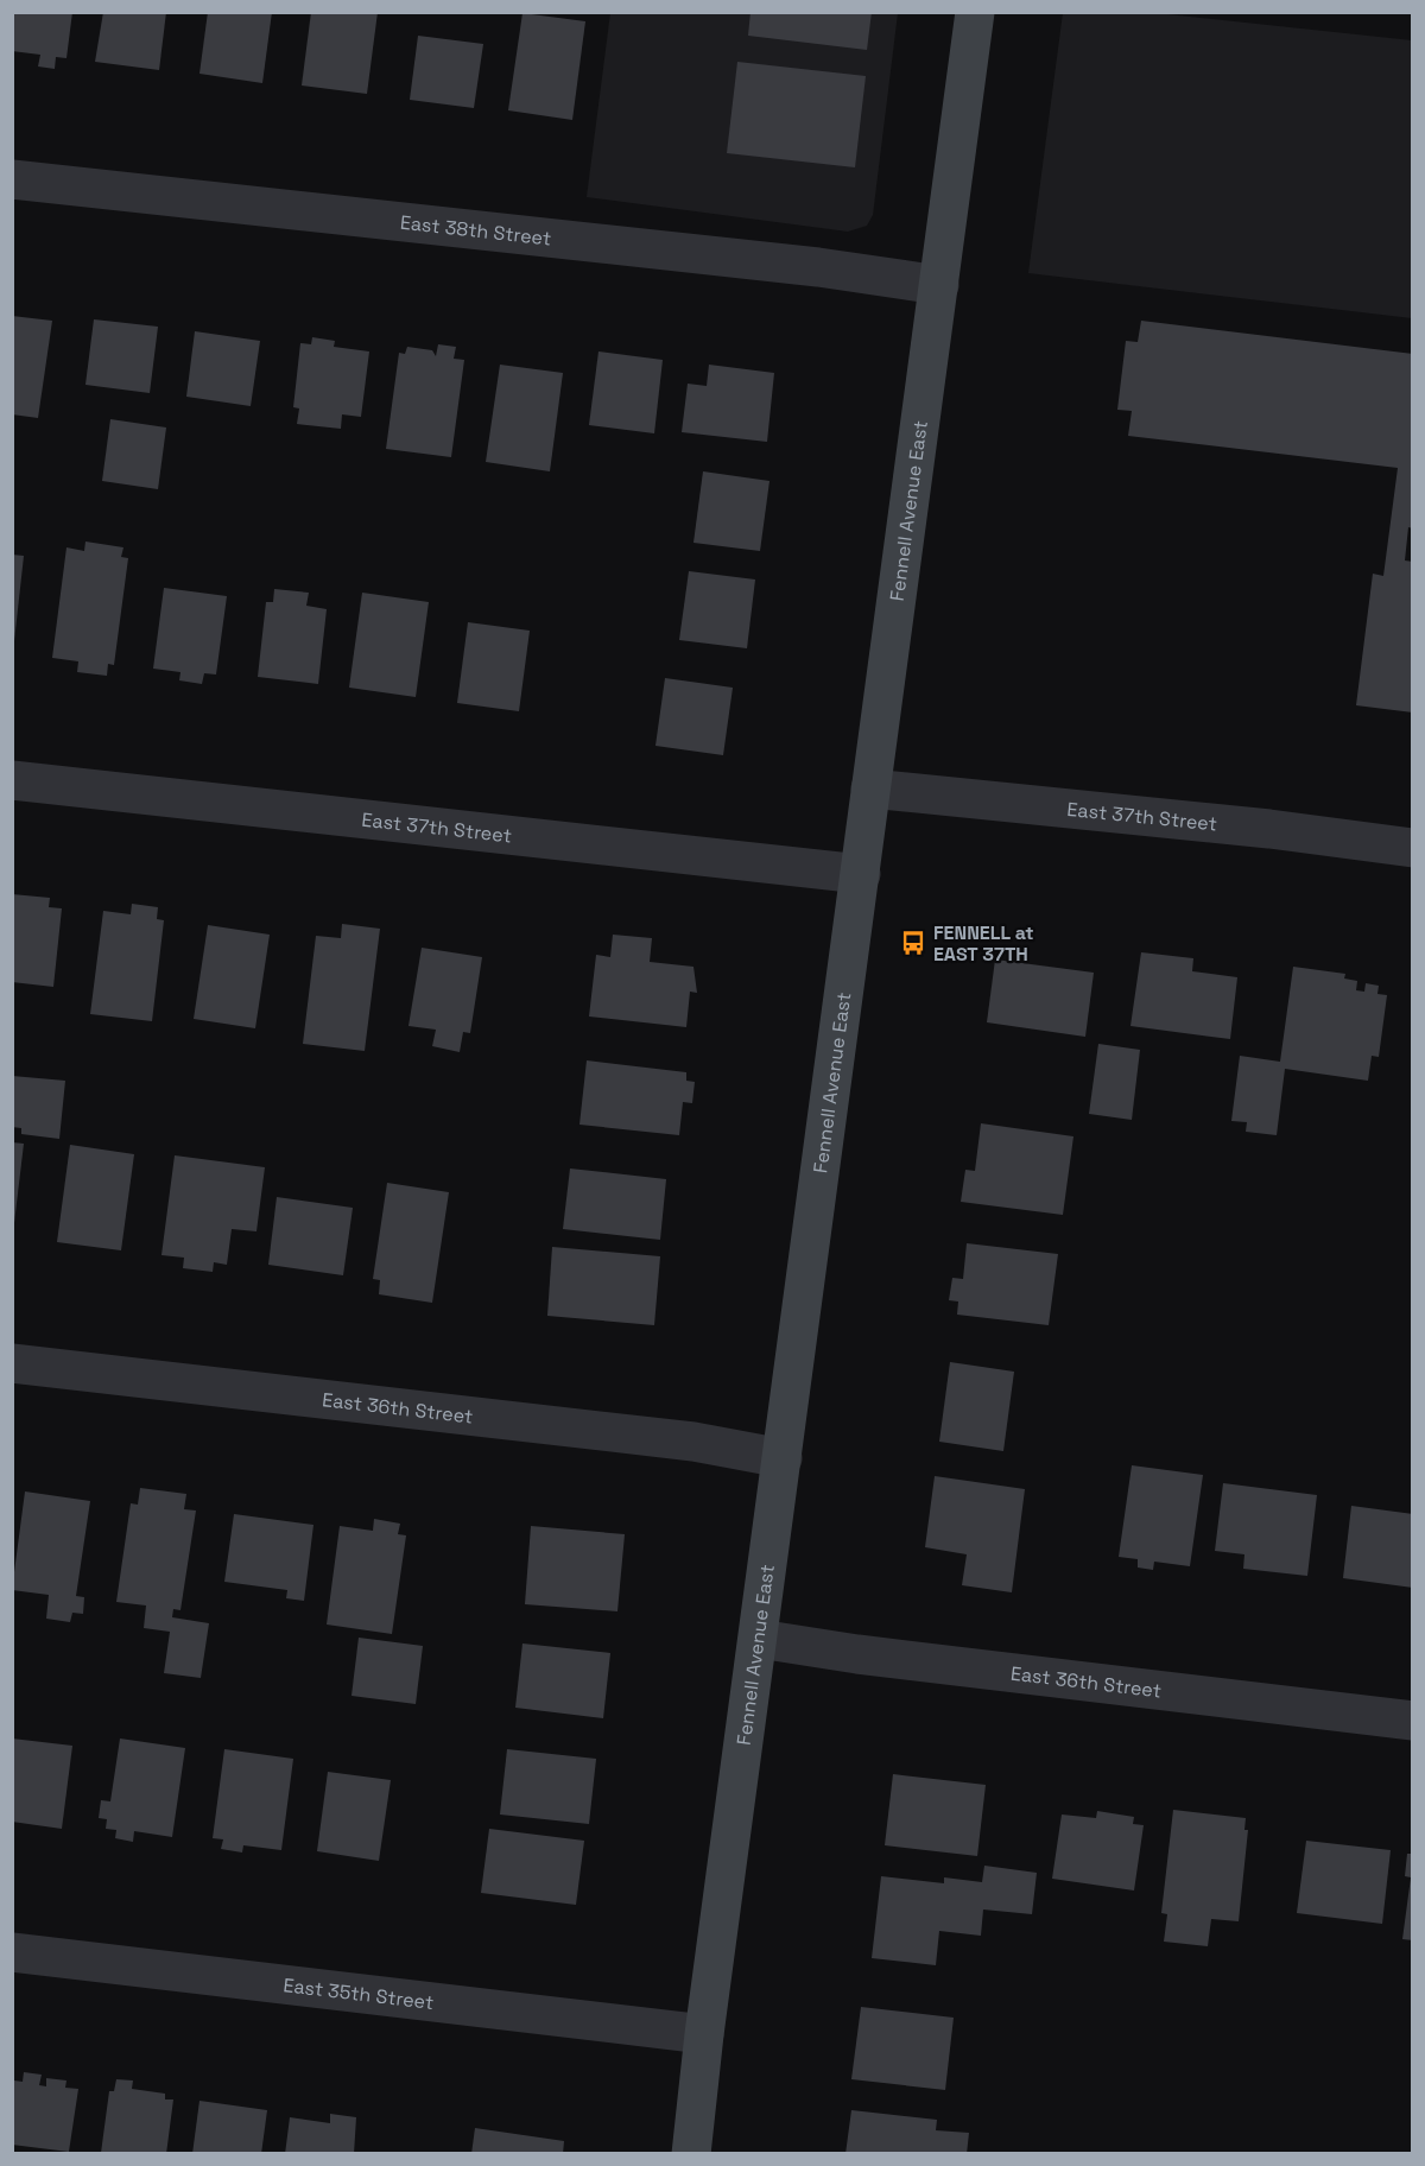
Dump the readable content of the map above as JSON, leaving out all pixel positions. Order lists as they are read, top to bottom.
{
  "streets": {
    "main road": ["Fennell Avenue East"],
    "street": [
      "East 38th Street",
      "East 37th Street",
      "East 36th Street",
      "East 35th Street"
    ]
  },
  "crossings": [
    ["East 38th Street", "Fennell Avenue East"],
    ["Fennell Avenue East", "East 37th Street"],
    ["Fennell Avenue East", "East 36th Street"],
    ["Fennell Avenue East", "East 35th Street"]
  ],
  "places": {
    "bus stop": ["FENNELL at EAST 37TH"]
  }
}
